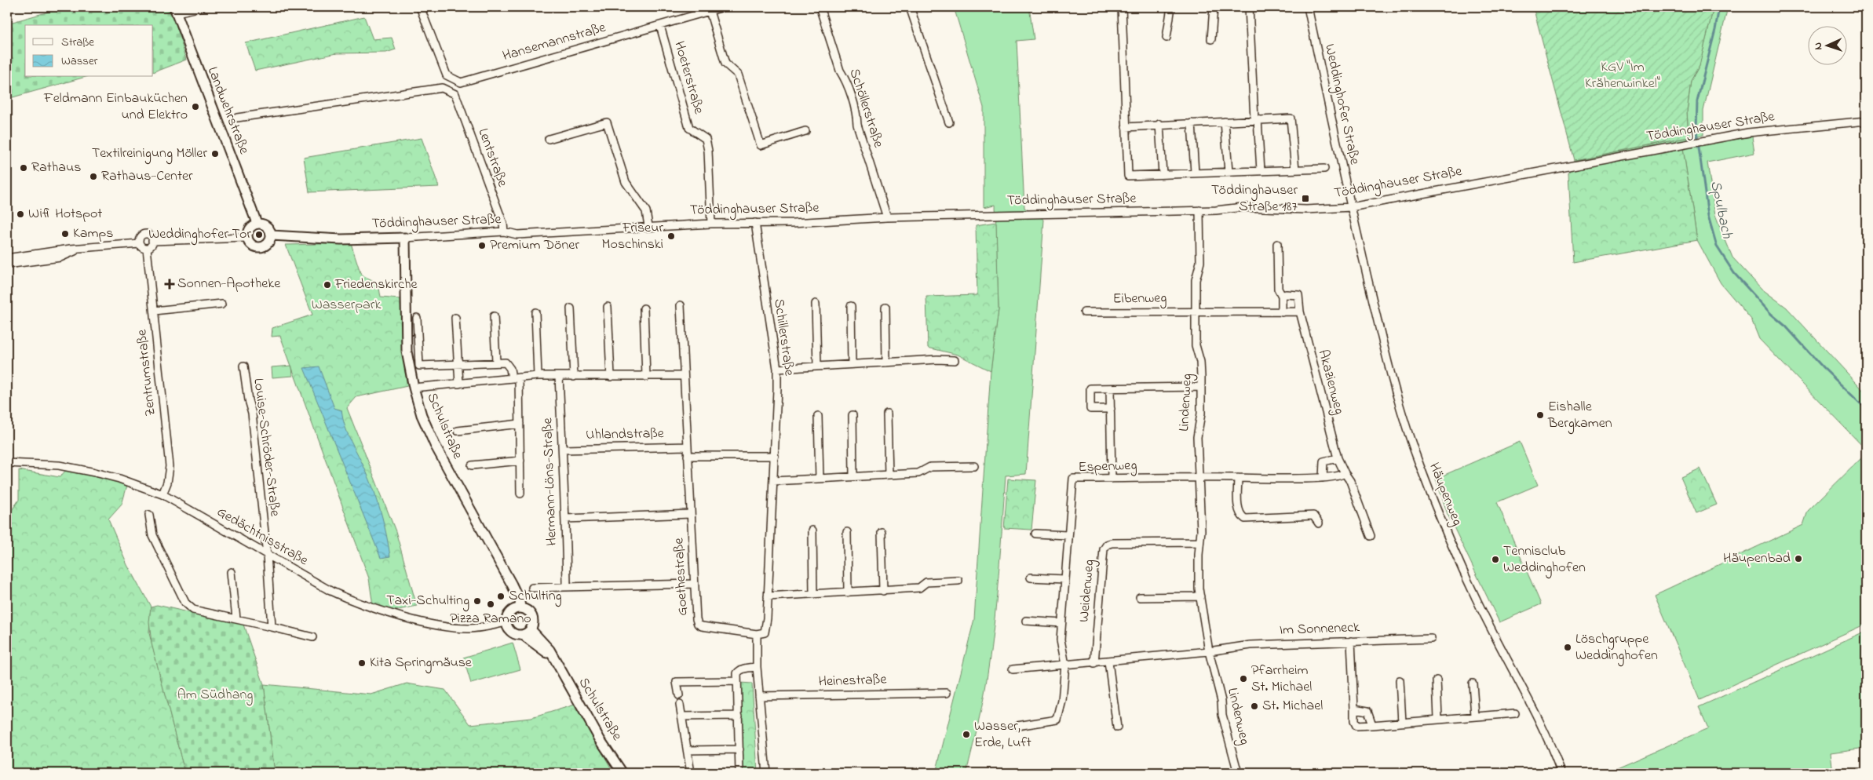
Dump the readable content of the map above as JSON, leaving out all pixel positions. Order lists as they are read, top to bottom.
{
  "streets": {
    "main road": ["Landwehrstraße", "Töddinghauser Straße", "Schulstraße"],
    "street": [
      "Hansemannstraße",
      "Hoeterstraße",
      "Weddinghofer Straße",
      "Schöllerstraße",
      "Lentstraße",
      "Eibenweg",
      "Schillerstraße",
      "Zentrumstraße",
      "Akazienweg",
      "Lindenweg",
      "Uhlandstraße",
      "Louise-Schröder-Straße",
      "Espenweg",
      "Hermann-Löns-Straße",
      "Häupenweg",
      "Gedächtnisstraße",
      "Goethestraße",
      "Weidenweg",
      "Im Sonneneck",
      "Heinestraße"
    ]
  },
  "crossings": [
    ["Hansemannstraße", "Hoeterstraße"],
    ["Hoeterstraße", "Töddinghauser Straße"],
    ["Weddinghofer Straße", "Töddinghauser Straße"],
    ["Weddinghofer Straße", "Häupenweg"],
    ["Schöllerstraße", "Töddinghauser Straße"],
    ["Landwehrstraße", "Töddinghauser Straße"],
    ["Töddinghauser Straße", "Lentstraße"],
    ["Töddinghauser Straße", "Schillerstraße"],
    ["Töddinghauser Straße", "Lindenweg"],
    ["Töddinghauser Straße", "Schulstraße"],
    ["Töddinghauser Straße", "Häupenweg"],
    ["Eibenweg", "Lindenweg"],
    ["Schillerstraße", "Goethestraße"],
    ["Zentrumstraße", "Gedächtnisstraße"],
    ["Lindenweg", "Espenweg"],
    ["Lindenweg", "Weidenweg"],
    ["Lindenweg", "Im Sonneneck"],
    ["Schulstraße", "Gedächtnisstraße"],
    ["Uhlandstraße", "Hermann-Löns-Straße"],
    ["Uhlandstraße", "Goethestraße"],
    ["Louise-Schröder-Straße", "Gedächtnisstraße"]
  ],
  "water": ["Spulbach"],
  "parks": ["KGV \"Im Krähenwinkel\"", "Wasserpark", "Am Südhang"],
  "places": {
    "other": [
      "Feldmann Einbauküchen und Elektro",
      "Textilreinigung Möller",
      "Rathaus",
      "Rathaus-Center",
      "Wifi Hotspot",
      "Kamps",
      "Weddinghofer Tor",
      "Friseur Moschinski",
      "Premium Döner",
      "Friedenskirche",
      "Eishalle Bergkamen",
      "Häupenbad",
      "Tennisclub Weddinghofen",
      "Schulting",
      "Taxi-Schulting",
      "Pizza Ramano",
      "Löschgruppe Weddinghofen",
      "Kita Springmäuse",
      "Pfarrheim St. Michael",
      "St. Michael",
      "Wasser, Erde, Luft"
    ],
    "transit": ["Töddinghauser Straße 187"],
    "health": ["Sonnen-Apotheke"]
  },
  "legend": ["Straße", "Wasser"],
  "north": "left"
}
